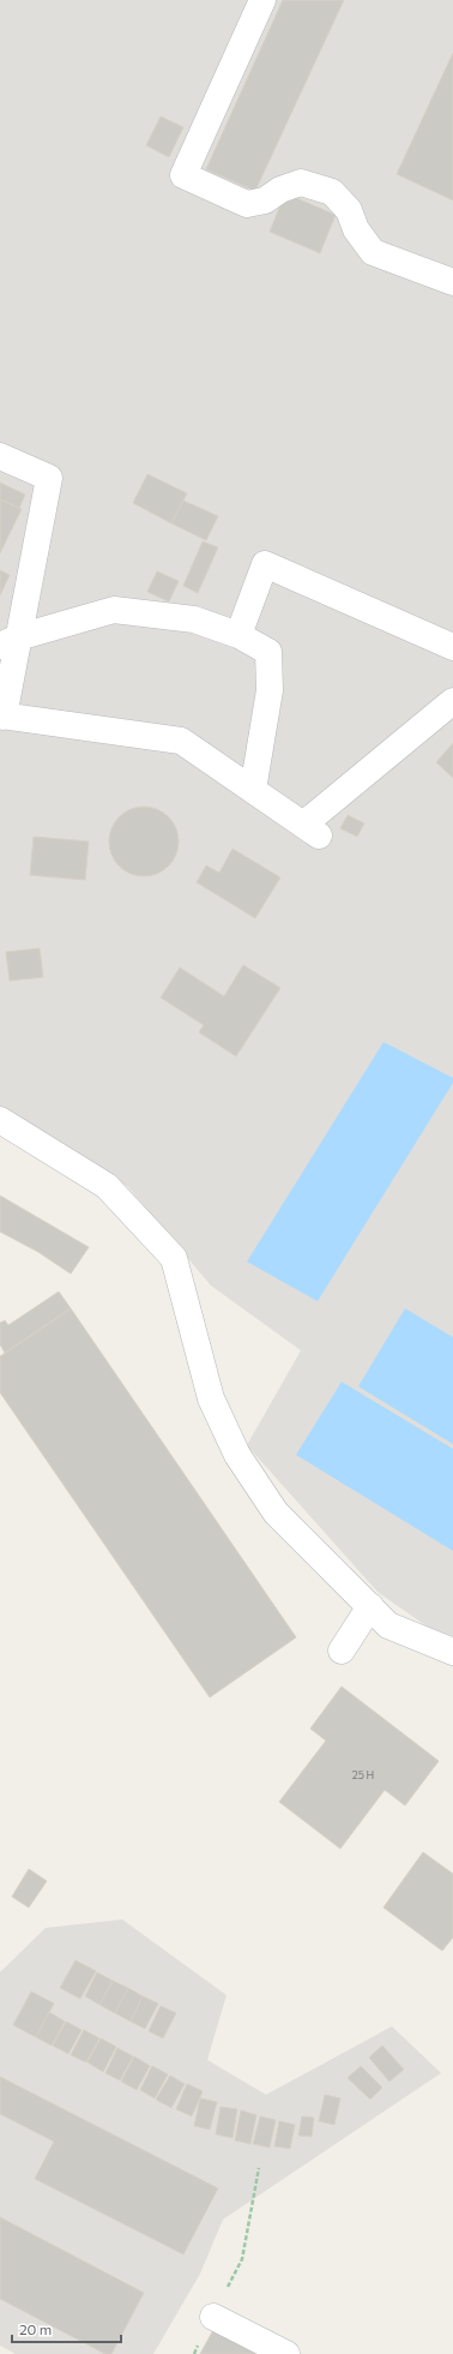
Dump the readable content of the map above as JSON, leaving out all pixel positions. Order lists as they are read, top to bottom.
{
  "house_numbers": ["25 H"],
  "scale_bar": "20 m"
}
